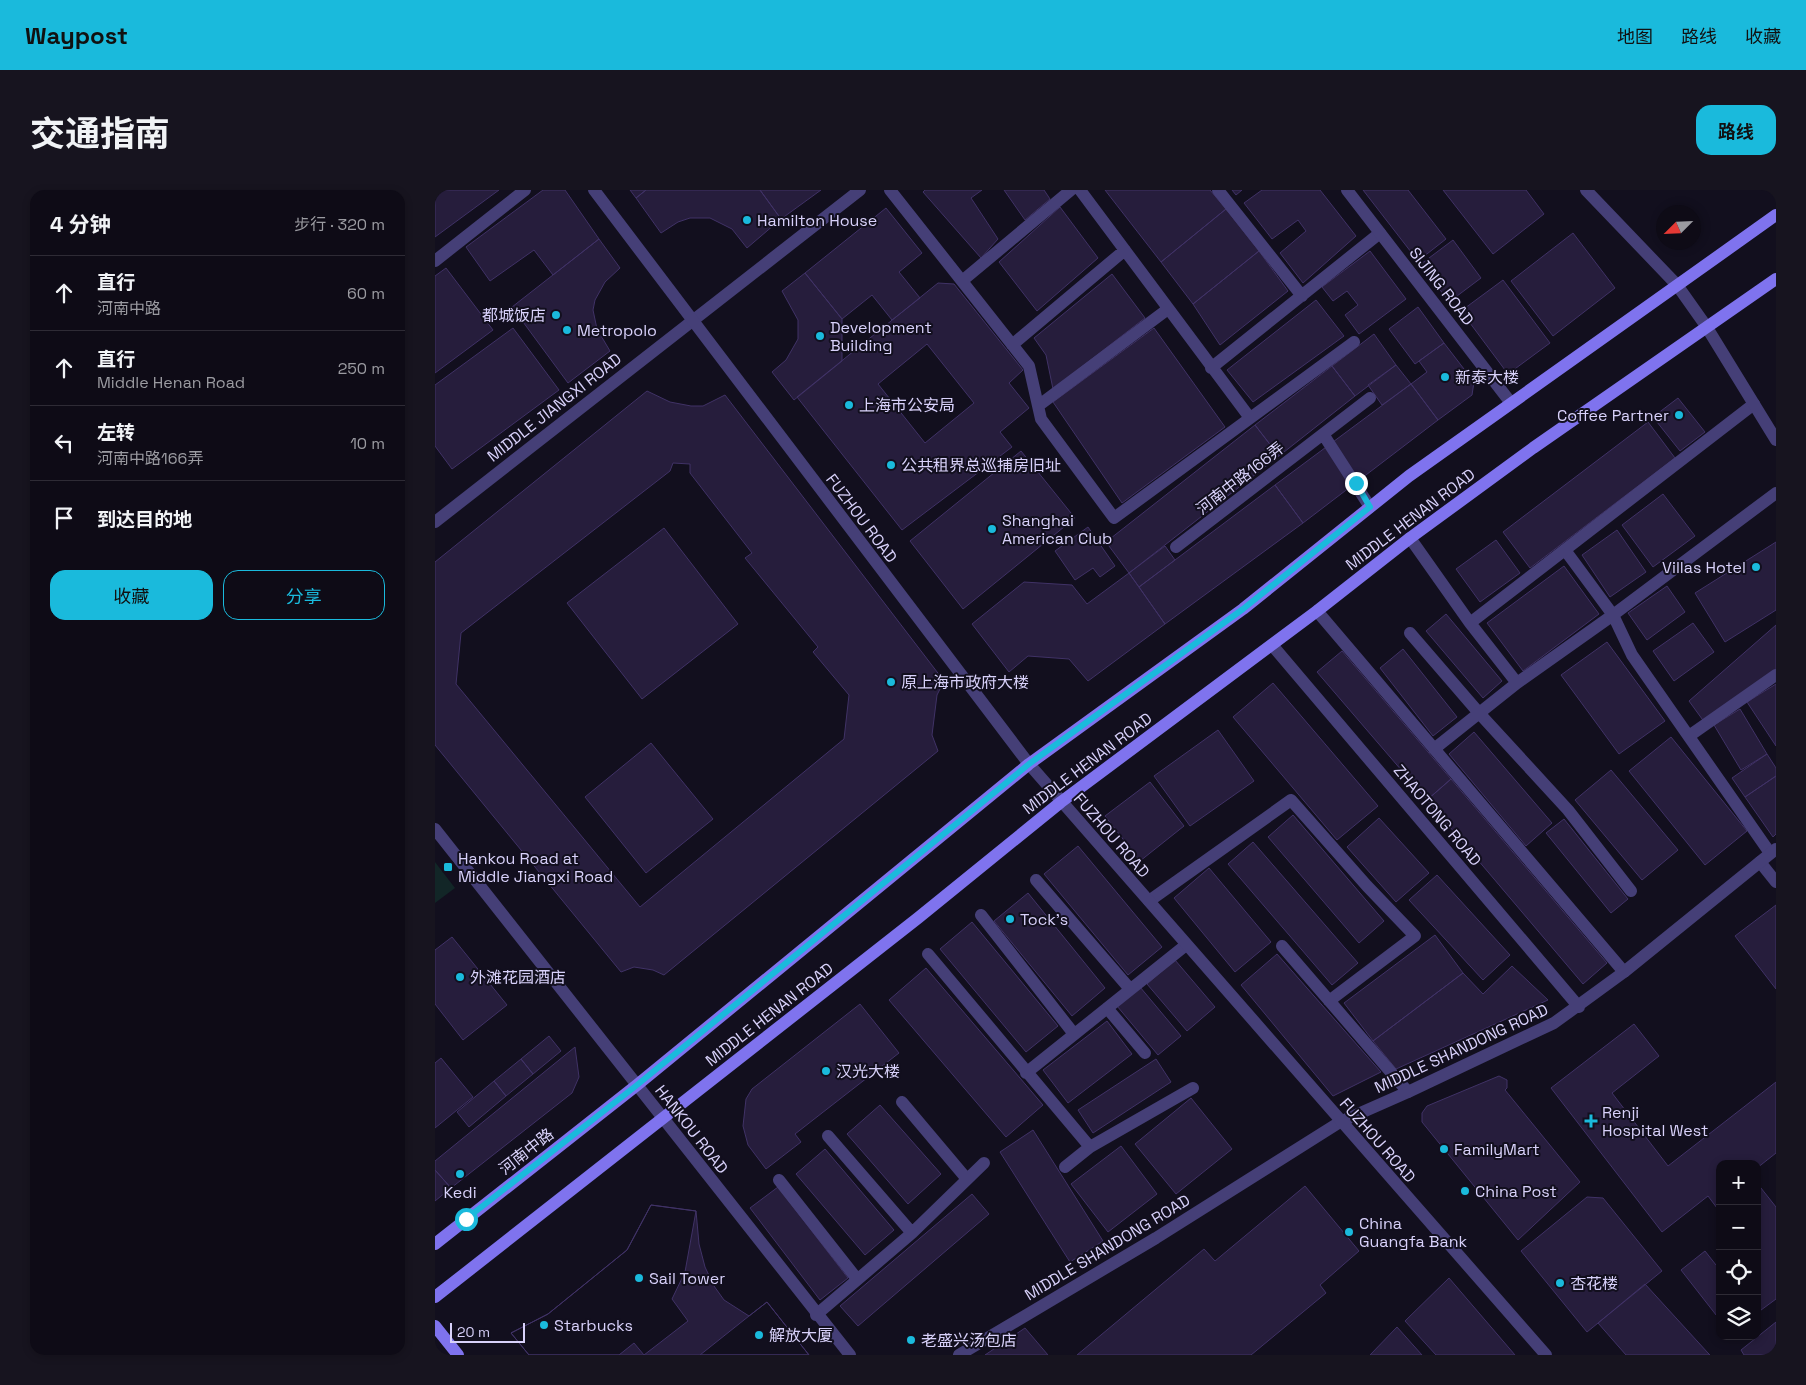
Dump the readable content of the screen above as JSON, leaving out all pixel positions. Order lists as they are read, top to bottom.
{
  "streets": {
    "main road": ["MIDDLE HENAN ROAD", "河南中路"],
    "street": [
      "SIJING ROAD",
      "MIDDLE JIANGXI ROAD",
      "河南中路166弄",
      "FUZHOU ROAD",
      "ZHAOTONG ROAD",
      "MIDDLE SHANDONG ROAD",
      "HANKOU ROAD"
    ]
  },
  "crossings": [
    ["SIJING ROAD", "MIDDLE HENAN ROAD"],
    ["MIDDLE JIANGXI ROAD", "FUZHOU ROAD"],
    ["FUZHOU ROAD", "MIDDLE HENAN ROAD"],
    ["FUZHOU ROAD", "MIDDLE SHANDONG ROAD"],
    ["MIDDLE HENAN ROAD", "ZHAOTONG ROAD"],
    ["MIDDLE HENAN ROAD", "HANKOU ROAD"],
    ["MIDDLE HENAN ROAD", "河南中路"],
    ["ZHAOTONG ROAD", "MIDDLE SHANDONG ROAD"],
    ["HANKOU ROAD", "河南中路"]
  ],
  "places": {
    "other": [
      "Hamilton House",
      "都城饭店",
      "Metropolo",
      "Development Building",
      "新泰大楼",
      "上海市公安局",
      "Coffee Partner",
      "公共租界总巡捕房旧址",
      "Shanghai American Club",
      "Villas Hotel",
      "原上海市政府大楼",
      "Tock's",
      "外滩花园酒店",
      "汉光大楼",
      "FamilyMart",
      "Kedi",
      "China Post",
      "China Guangfa Bank",
      "Sail Tower",
      "杏花楼",
      "Starbucks",
      "解放大厦",
      "老盛兴汤包店"
    ],
    "transit": ["Hankou Road at Middle Jiangxi Road"],
    "health": ["Renji Hospital West"]
  },
  "scale_bar": "20 m",
  "north": "bottom left",
  "page": {
    "header": "Waypost",
    "nav": ["地图", "路线", "收藏"],
    "title": "交通指南",
    "buttons": [
      "路线",
      ["收藏", "分享"]
    ],
    "heading": ["4 分钟", "步行 · 320 m"],
    "list": [
      ["直行", "河南中路", "60 m"],
      ["直行", "Middle Henan Road", "250 m"],
      ["左转", "河南中路166弄", "10 m"],
      "到达目的地"
    ],
    "map_buttons": ["+", "−"],
    "scale": "20 m"
  }
}
